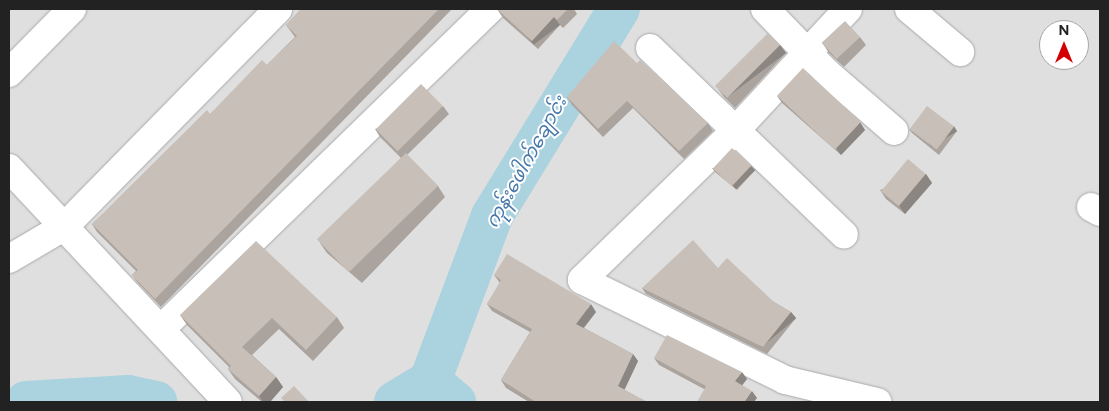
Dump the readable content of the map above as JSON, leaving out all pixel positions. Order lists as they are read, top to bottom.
{
  "water": ["ကုန်းဖေါက်ချောင်း"],
  "north": "top"
}
